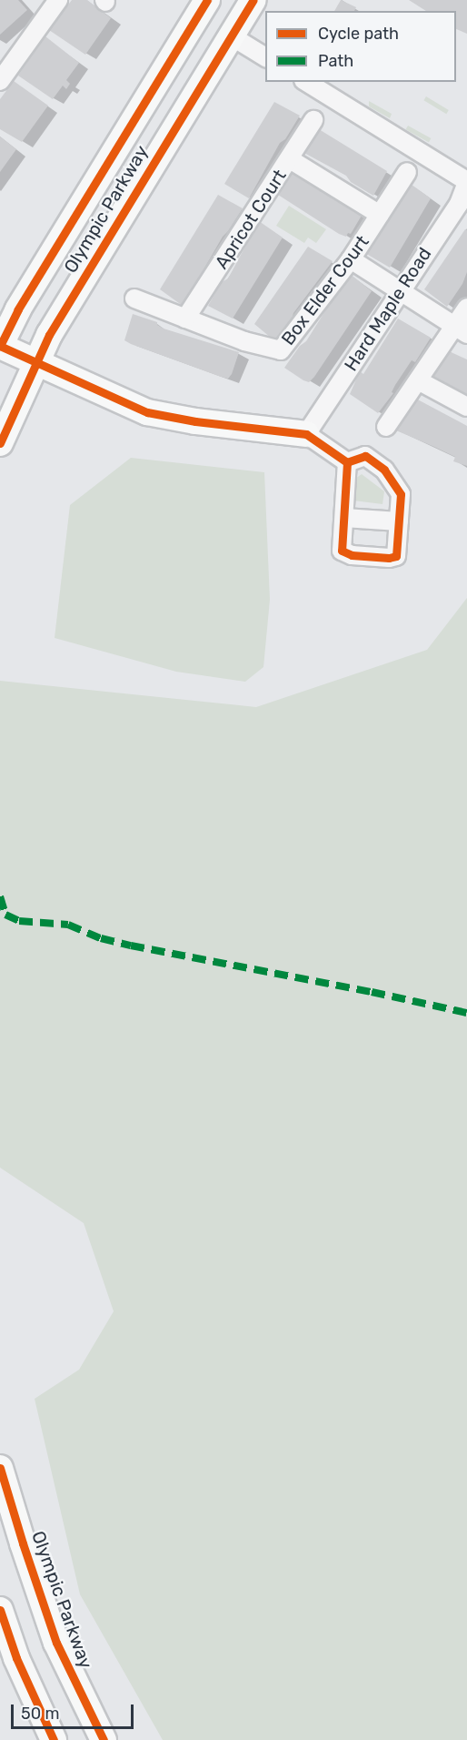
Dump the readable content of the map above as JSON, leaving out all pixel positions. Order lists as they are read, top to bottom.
{
  "streets": {
    "main road": ["Olympic Parkway"],
    "street": ["Apricot Court", "Box Elder Court", "Hard Maple Road"]
  },
  "crossings": [
    ["Apricot Court", "Box Elder Court"]
  ],
  "legend": ["Cycle path", "Path"],
  "scale_bar": "50 m"
}
